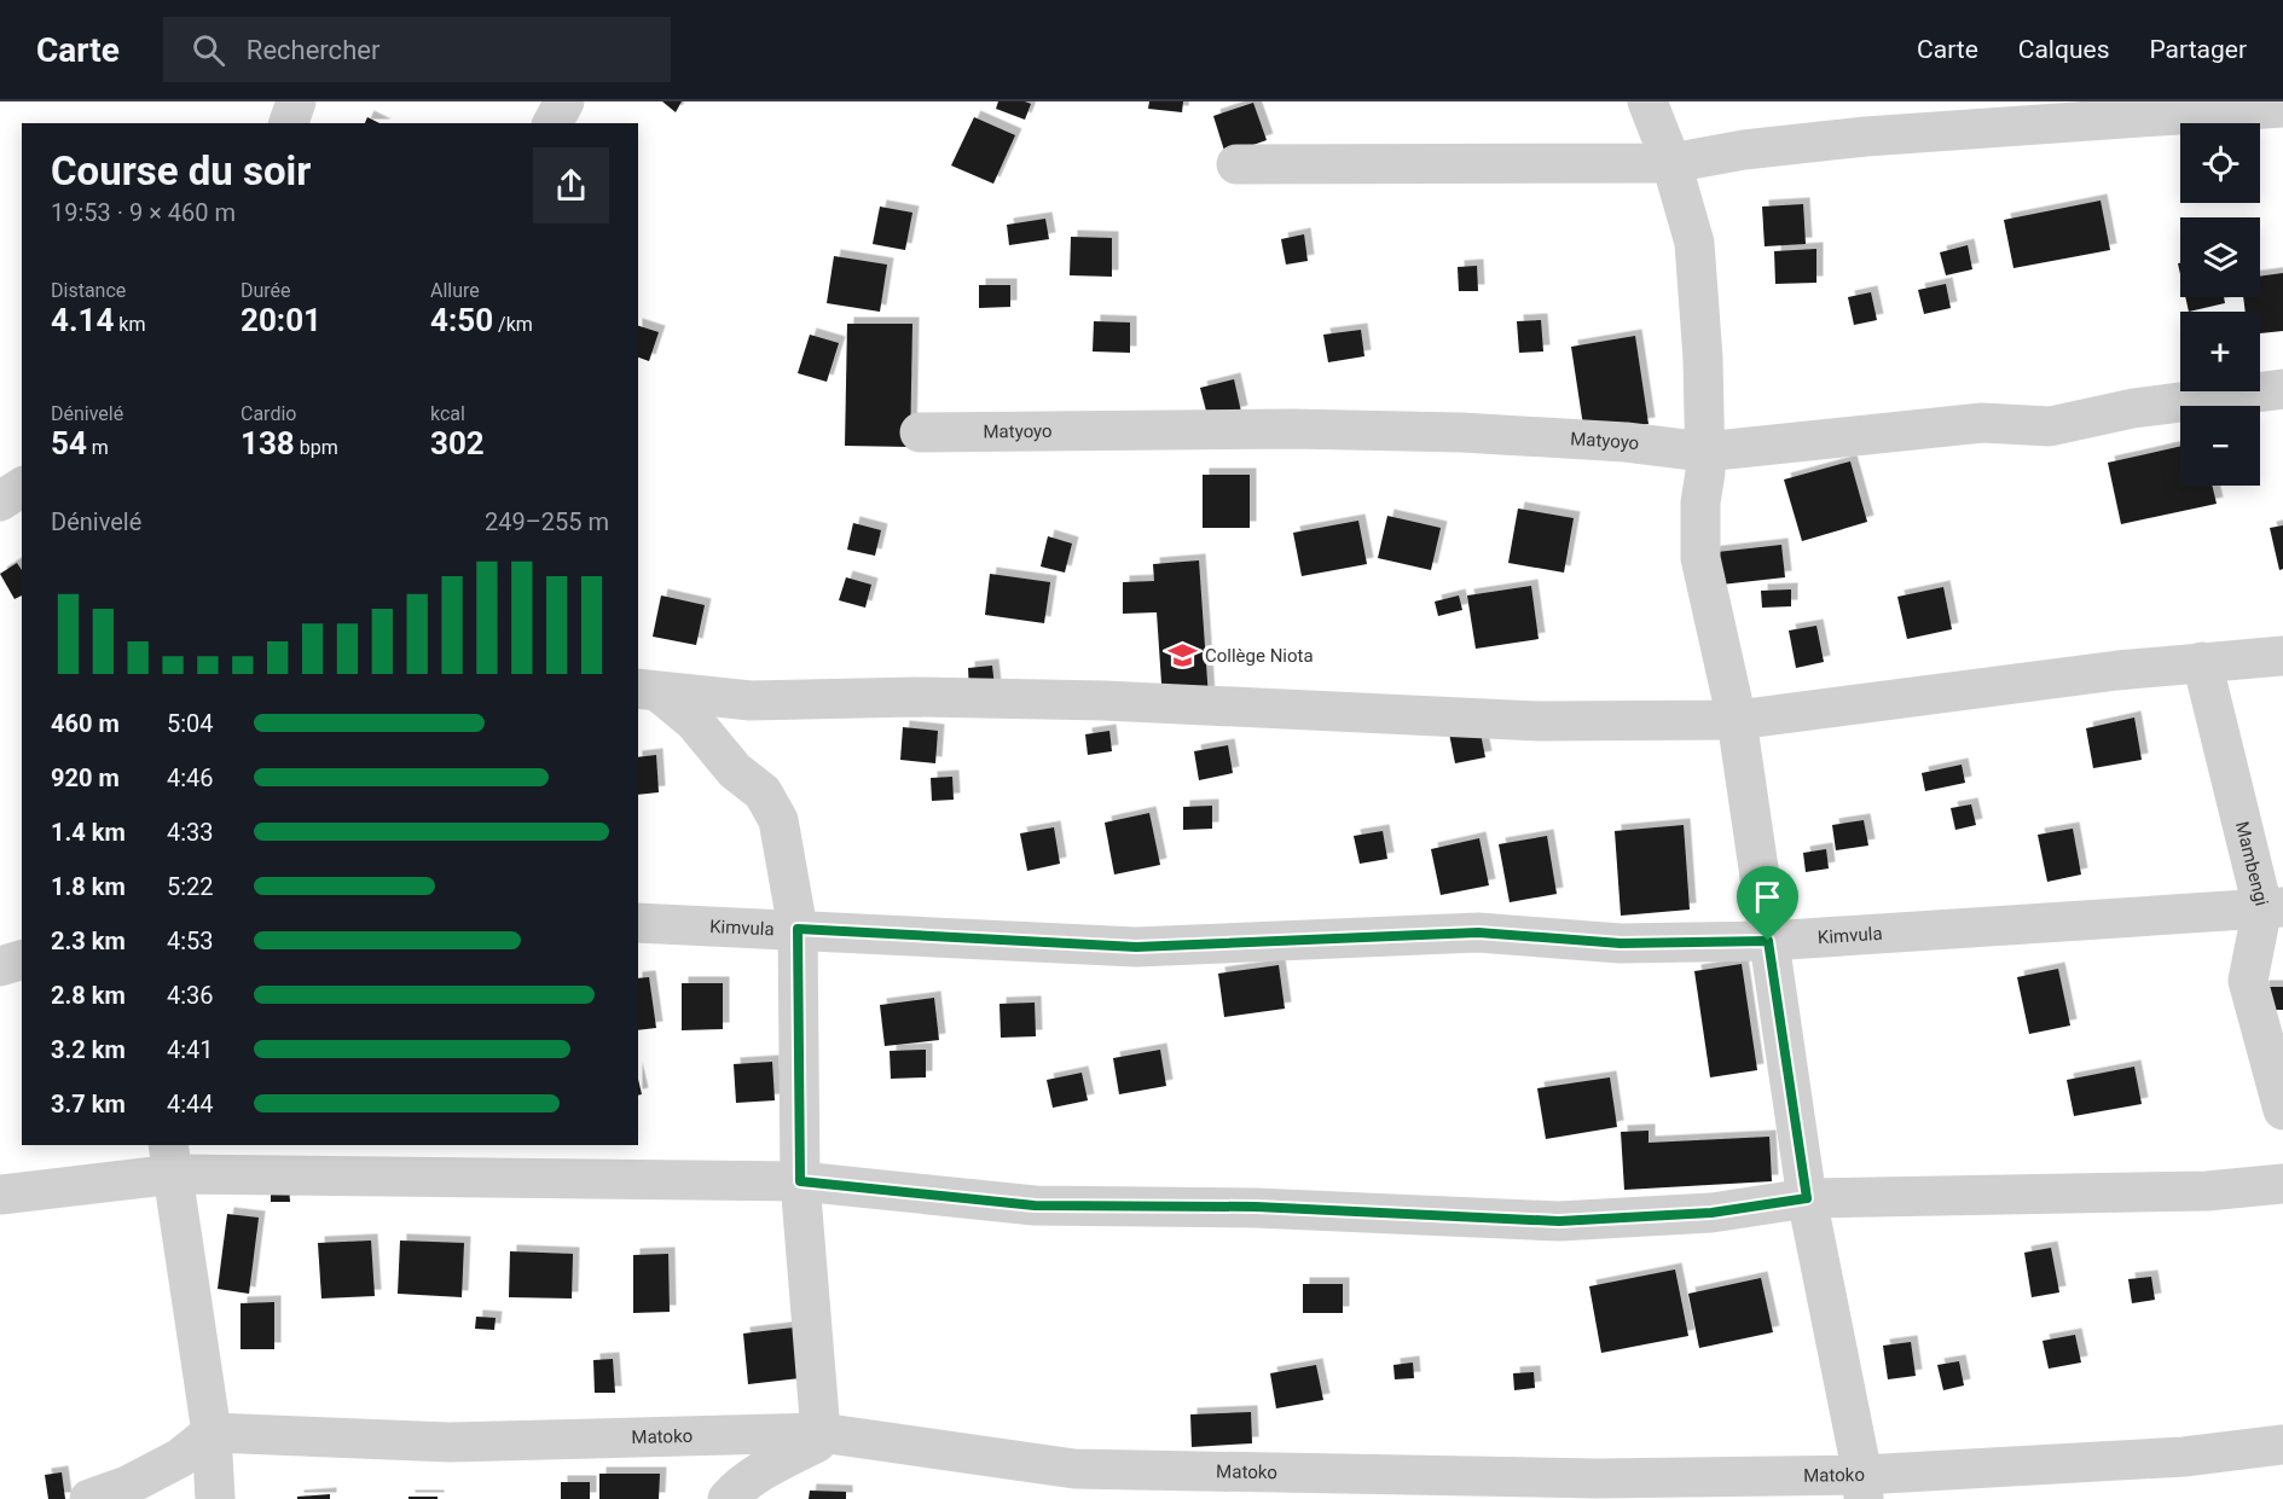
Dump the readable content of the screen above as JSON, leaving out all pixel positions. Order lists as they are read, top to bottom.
{
  "streets": {
    "street": [
      "Matyoyo",
      "Mambengi",
      "Kimvula",
      "Matoko"
    ]
  },
  "crossings": [
    ["Mambengi", "Kimvula"]
  ],
  "places": {
    "school or university": ["Collège Niota"]
  },
  "page": {
    "header": "Carte",
    "search": "Rechercher",
    "nav": ["Carte", "Calques", "Partager"],
    "map_buttons": ["+", "−"],
    "heading": ["Course du soir", "19:53 · 9 × 460 m"],
    "stats": [
      ["Distance", "4.14 km"],
      ["Durée", "20:01"],
      ["Allure", "4:50 /km"],
      ["Dénivelé", "54 m"],
      ["Cardio", "138 bpm"],
      ["kcal", "302"]
    ],
    "chart": ["Dénivelé", "249–255 m"],
    "list": [
      {
        "name": "460 m",
        "note": "5:04"
      },
      {
        "name": "920 m",
        "note": "4:46"
      },
      {
        "name": "1.4 km",
        "note": "4:33"
      },
      {
        "name": "1.8 km",
        "note": "5:22"
      },
      {
        "name": "2.3 km",
        "note": "4:53"
      },
      {
        "name": "2.8 km",
        "note": "4:36"
      },
      {
        "name": "3.2 km",
        "note": "4:41"
      },
      {
        "name": "3.7 km",
        "note": "4:44"
      }
    ]
  }
}
